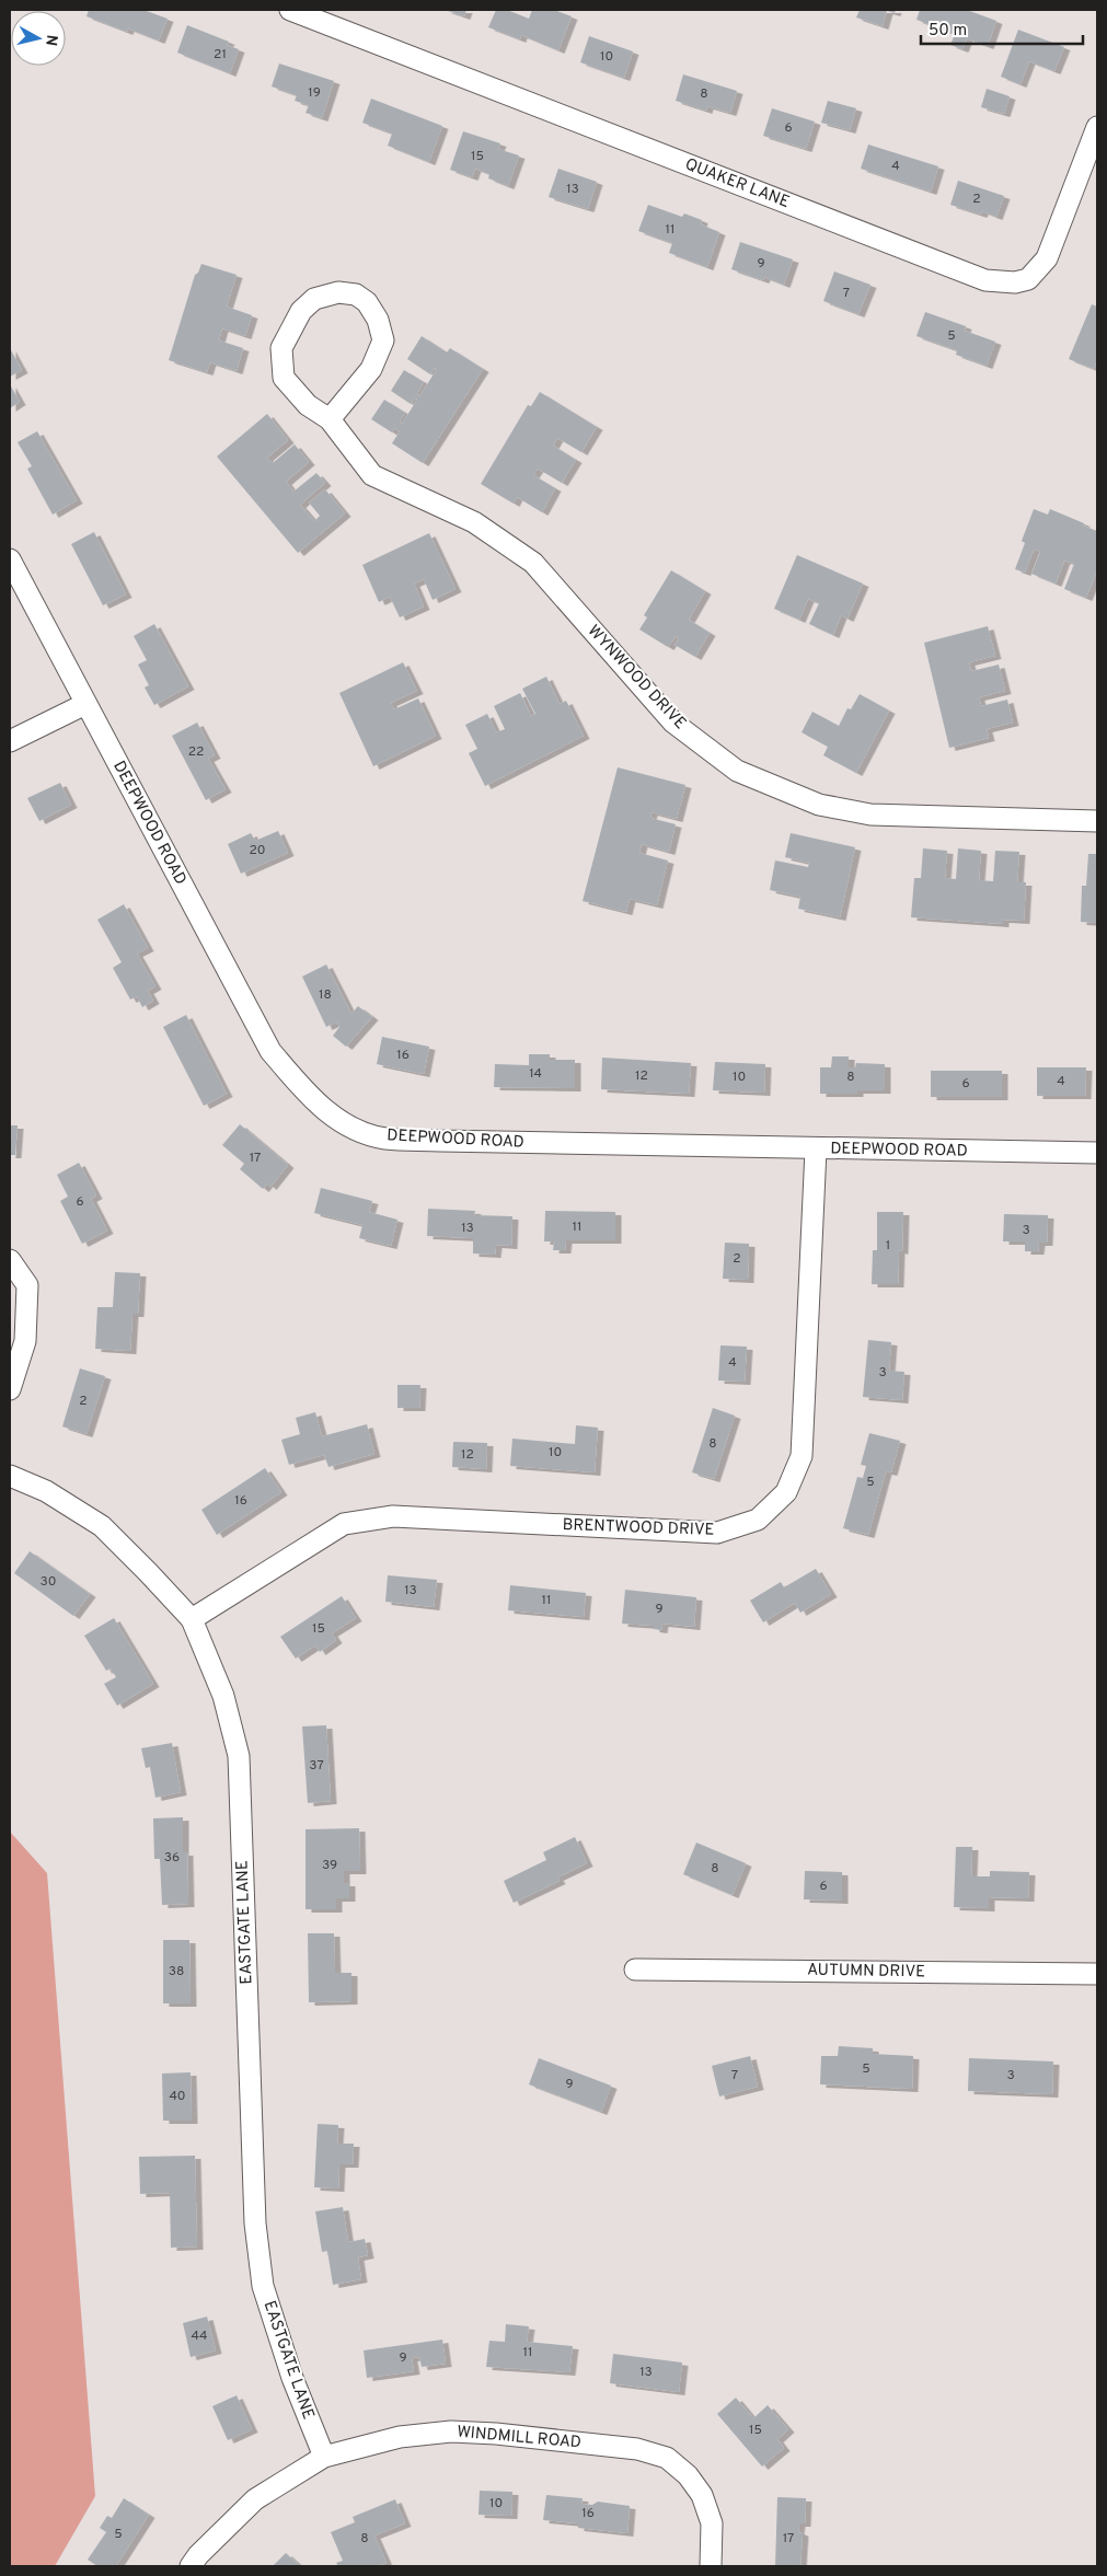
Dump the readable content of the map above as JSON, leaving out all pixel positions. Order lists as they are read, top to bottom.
{
  "streets": {
    "street": [
      "QUAKER LANE",
      "WYNWOOD DRIVE",
      "DEEPWOOD ROAD",
      "BRENTWOOD DRIVE",
      "EASTGATE LANE",
      "AUTUMN DRIVE",
      "WINDMILL ROAD"
    ]
  },
  "crossings": [
    ["DEEPWOOD ROAD", "BRENTWOOD DRIVE"],
    ["BRENTWOOD DRIVE", "EASTGATE LANE"],
    ["EASTGATE LANE", "WINDMILL ROAD"]
  ],
  "house_numbers": [
    "21",
    "10",
    "19",
    "8",
    "6",
    "15",
    "4",
    "13",
    "2",
    "11",
    "9",
    "7",
    "5",
    "22",
    "20",
    "18",
    "16",
    "14",
    "12",
    "10",
    "8",
    "4",
    "6",
    "17",
    "6",
    "11",
    "13",
    "3",
    "1",
    "2",
    "4",
    "3",
    "2",
    "8",
    "10",
    "12",
    "5",
    "16",
    "30",
    "13",
    "11",
    "9",
    "15",
    "37",
    "36",
    "39",
    "8",
    "6",
    "38",
    "5",
    "7",
    "3",
    "9",
    "40",
    "44",
    "11",
    "9",
    "13",
    "15",
    "10",
    "16",
    "5",
    "8",
    "17"
  ],
  "scale_bar": "50 m",
  "north": "right"
}
